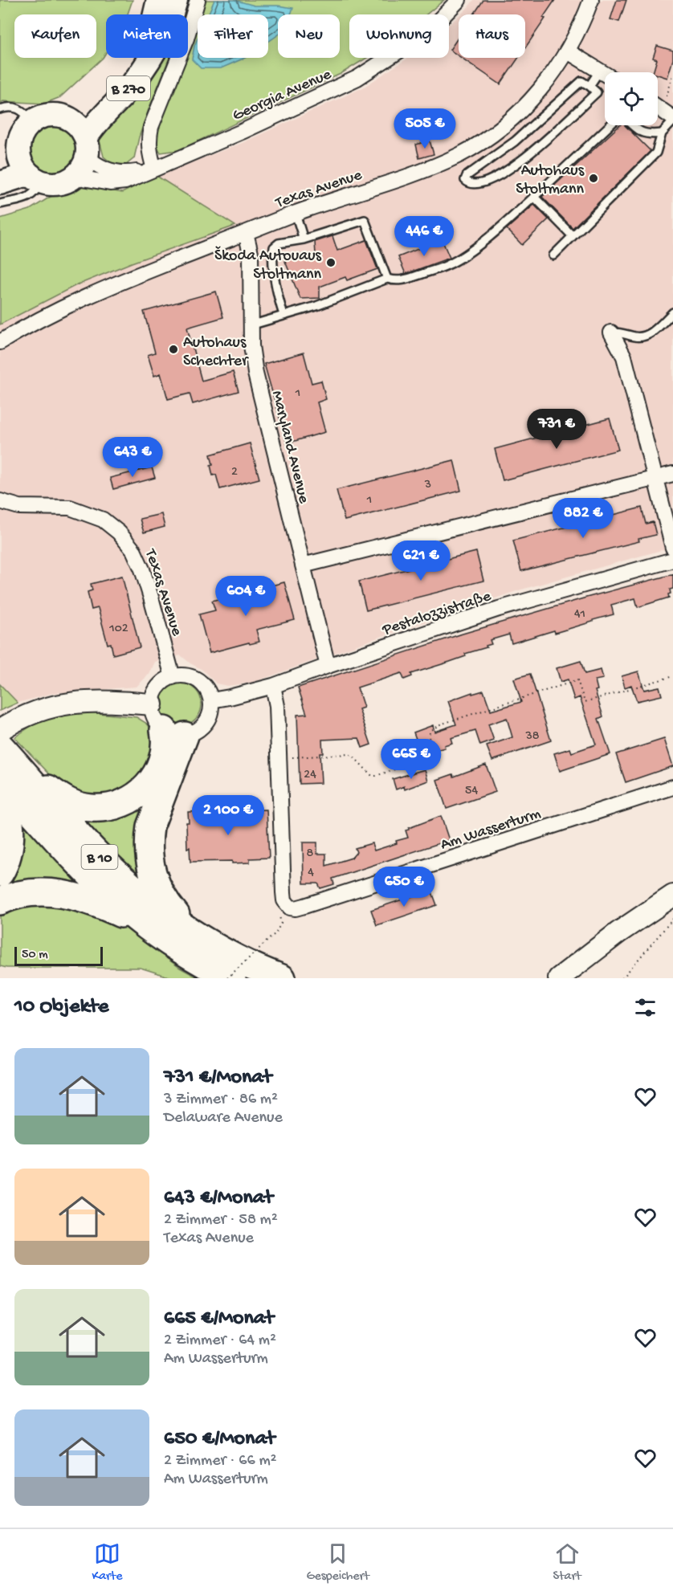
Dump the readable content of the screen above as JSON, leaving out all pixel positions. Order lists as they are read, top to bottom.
{
  "streets": {
    "highway": ["B 10"],
    "main road": ["B 270"],
    "street": [
      "Georgia Avenue",
      "Texas Avenue",
      "Maryland Avenue",
      "Pestalozzistraße",
      "Am Wasserturm"
    ]
  },
  "crossings": [
    ["B 270", "Georgia Avenue"],
    ["Texas Avenue", "Maryland Avenue"],
    ["Texas Avenue", "Pestalozzistraße"],
    ["Maryland Avenue", "Pestalozzistraße"]
  ],
  "places": ["Autohaus Stoltmann", "Škoda Autouaus Stoltmann", "Autohaus Schechter"],
  "house_numbers": [
    "1",
    "2",
    "3",
    "1",
    "41",
    "102",
    "38",
    "24",
    "54",
    "8",
    "4"
  ],
  "scale_bar": "50 m",
  "page": {
    "chip": [
      "Kaufen",
      "Mieten",
      "Filter",
      "Neu",
      "Wohnung",
      "Haus"
    ],
    "price": [
      "505 €",
      "446 €",
      "731 €",
      "643 €",
      "882 €",
      "621 €",
      "604 €",
      "665 €",
      "2 100 €",
      "650 €"
    ],
    "scale": "50 m",
    "heading": "10 Objekte",
    "list": [
      {
        "name": "731 €/Monat",
        "note": "3 Zimmer · 86 m² · Delaware Avenue"
      },
      {
        "name": "643 €/Monat",
        "note": "2 Zimmer · 58 m² · Texas Avenue"
      },
      {
        "name": "665 €/Monat",
        "note": "2 Zimmer · 64 m² · Am Wasserturm"
      },
      {
        "name": "650 €/Monat",
        "note": "2 Zimmer · 66 m² · Am Wasserturm"
      }
    ],
    "tabs": ["Karte", "Gespeichert", "Start"]
  }
}
